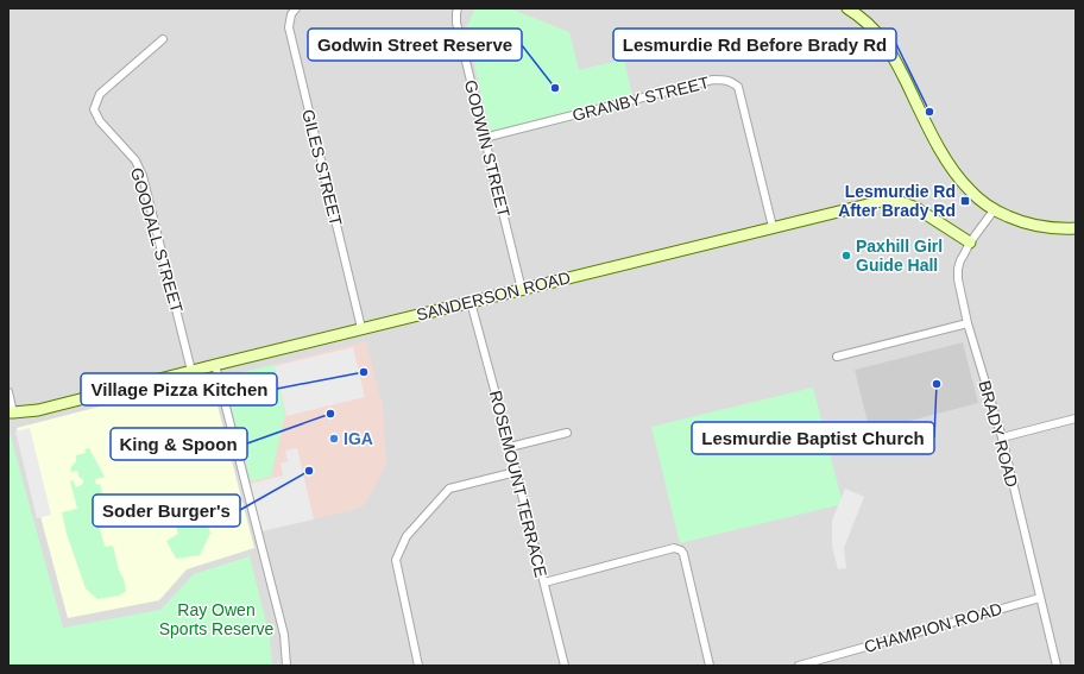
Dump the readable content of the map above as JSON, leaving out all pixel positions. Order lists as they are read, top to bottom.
{
  "streets": {
    "street": [
      "GRANBY STREET",
      "GODWIN STREET",
      "GILES STREET",
      "GOODALL STREET",
      "SANDERSON ROAD",
      "BRADY ROAD",
      "ROSEMOUNT TERRACE",
      "CHAMPION ROAD"
    ]
  },
  "crossings": [
    ["GRANBY STREET", "GODWIN STREET"],
    ["GRANBY STREET", "SANDERSON ROAD"],
    ["GODWIN STREET", "SANDERSON ROAD"],
    ["GILES STREET", "SANDERSON ROAD"],
    ["GOODALL STREET", "SANDERSON ROAD"],
    ["SANDERSON ROAD", "BRADY ROAD"],
    ["SANDERSON ROAD", "ROSEMOUNT TERRACE"],
    ["BRADY ROAD", "CHAMPION ROAD"]
  ],
  "parks": ["Ray Owen Sports Reserve"],
  "places": {
    "other": [
      "Godwin Street Reserve",
      "Lesmurdie Rd Before Brady Rd",
      "Paxhill Girl Guide Hall",
      "Village Pizza Kitchen",
      "Lesmurdie Baptist Church",
      "King & Spoon",
      "IGA",
      "Soder Burger's"
    ],
    "transit": ["Lesmurdie Rd After Brady Rd"]
  }
}
